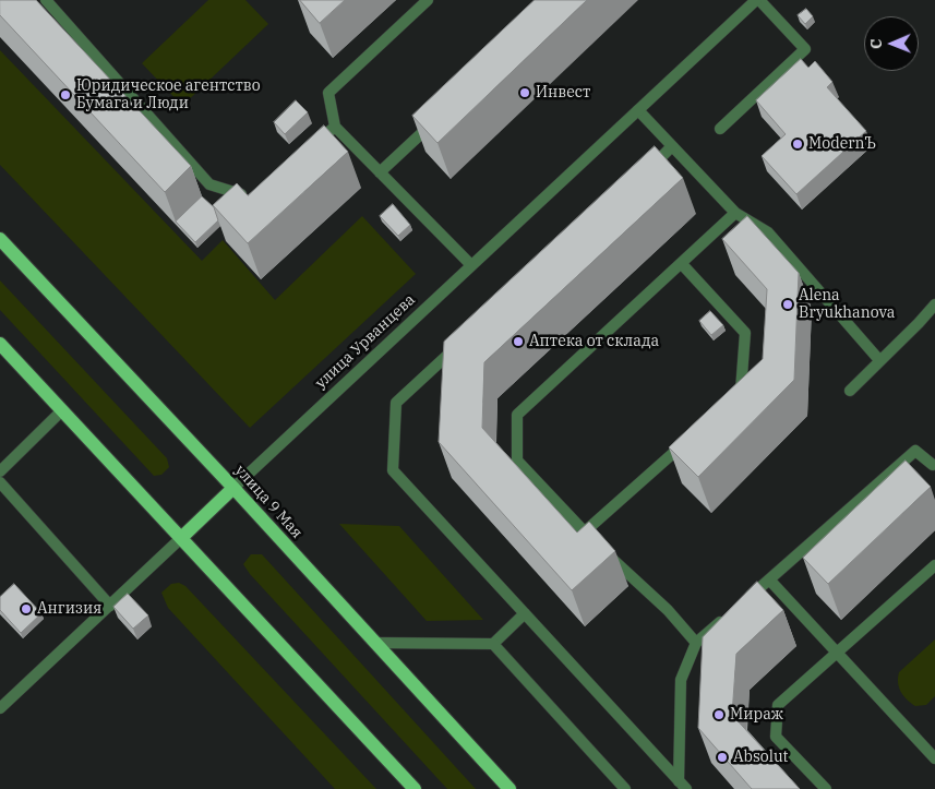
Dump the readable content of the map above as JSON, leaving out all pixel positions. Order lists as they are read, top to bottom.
{
  "streets": {
    "main road": ["улица Урванцева", "улица 9 Мая"]
  },
  "crossings": [
    ["улица Урванцева", "улица 9 Мая"]
  ],
  "places": [
    "Инвест",
    "Юридическое агентство Бумага и Люди",
    "ModernЪ",
    "Alena Bryukhanova",
    "Аптека от склада",
    "Ангизия",
    "Мираж",
    "Absolut"
  ],
  "north": "left"
}
